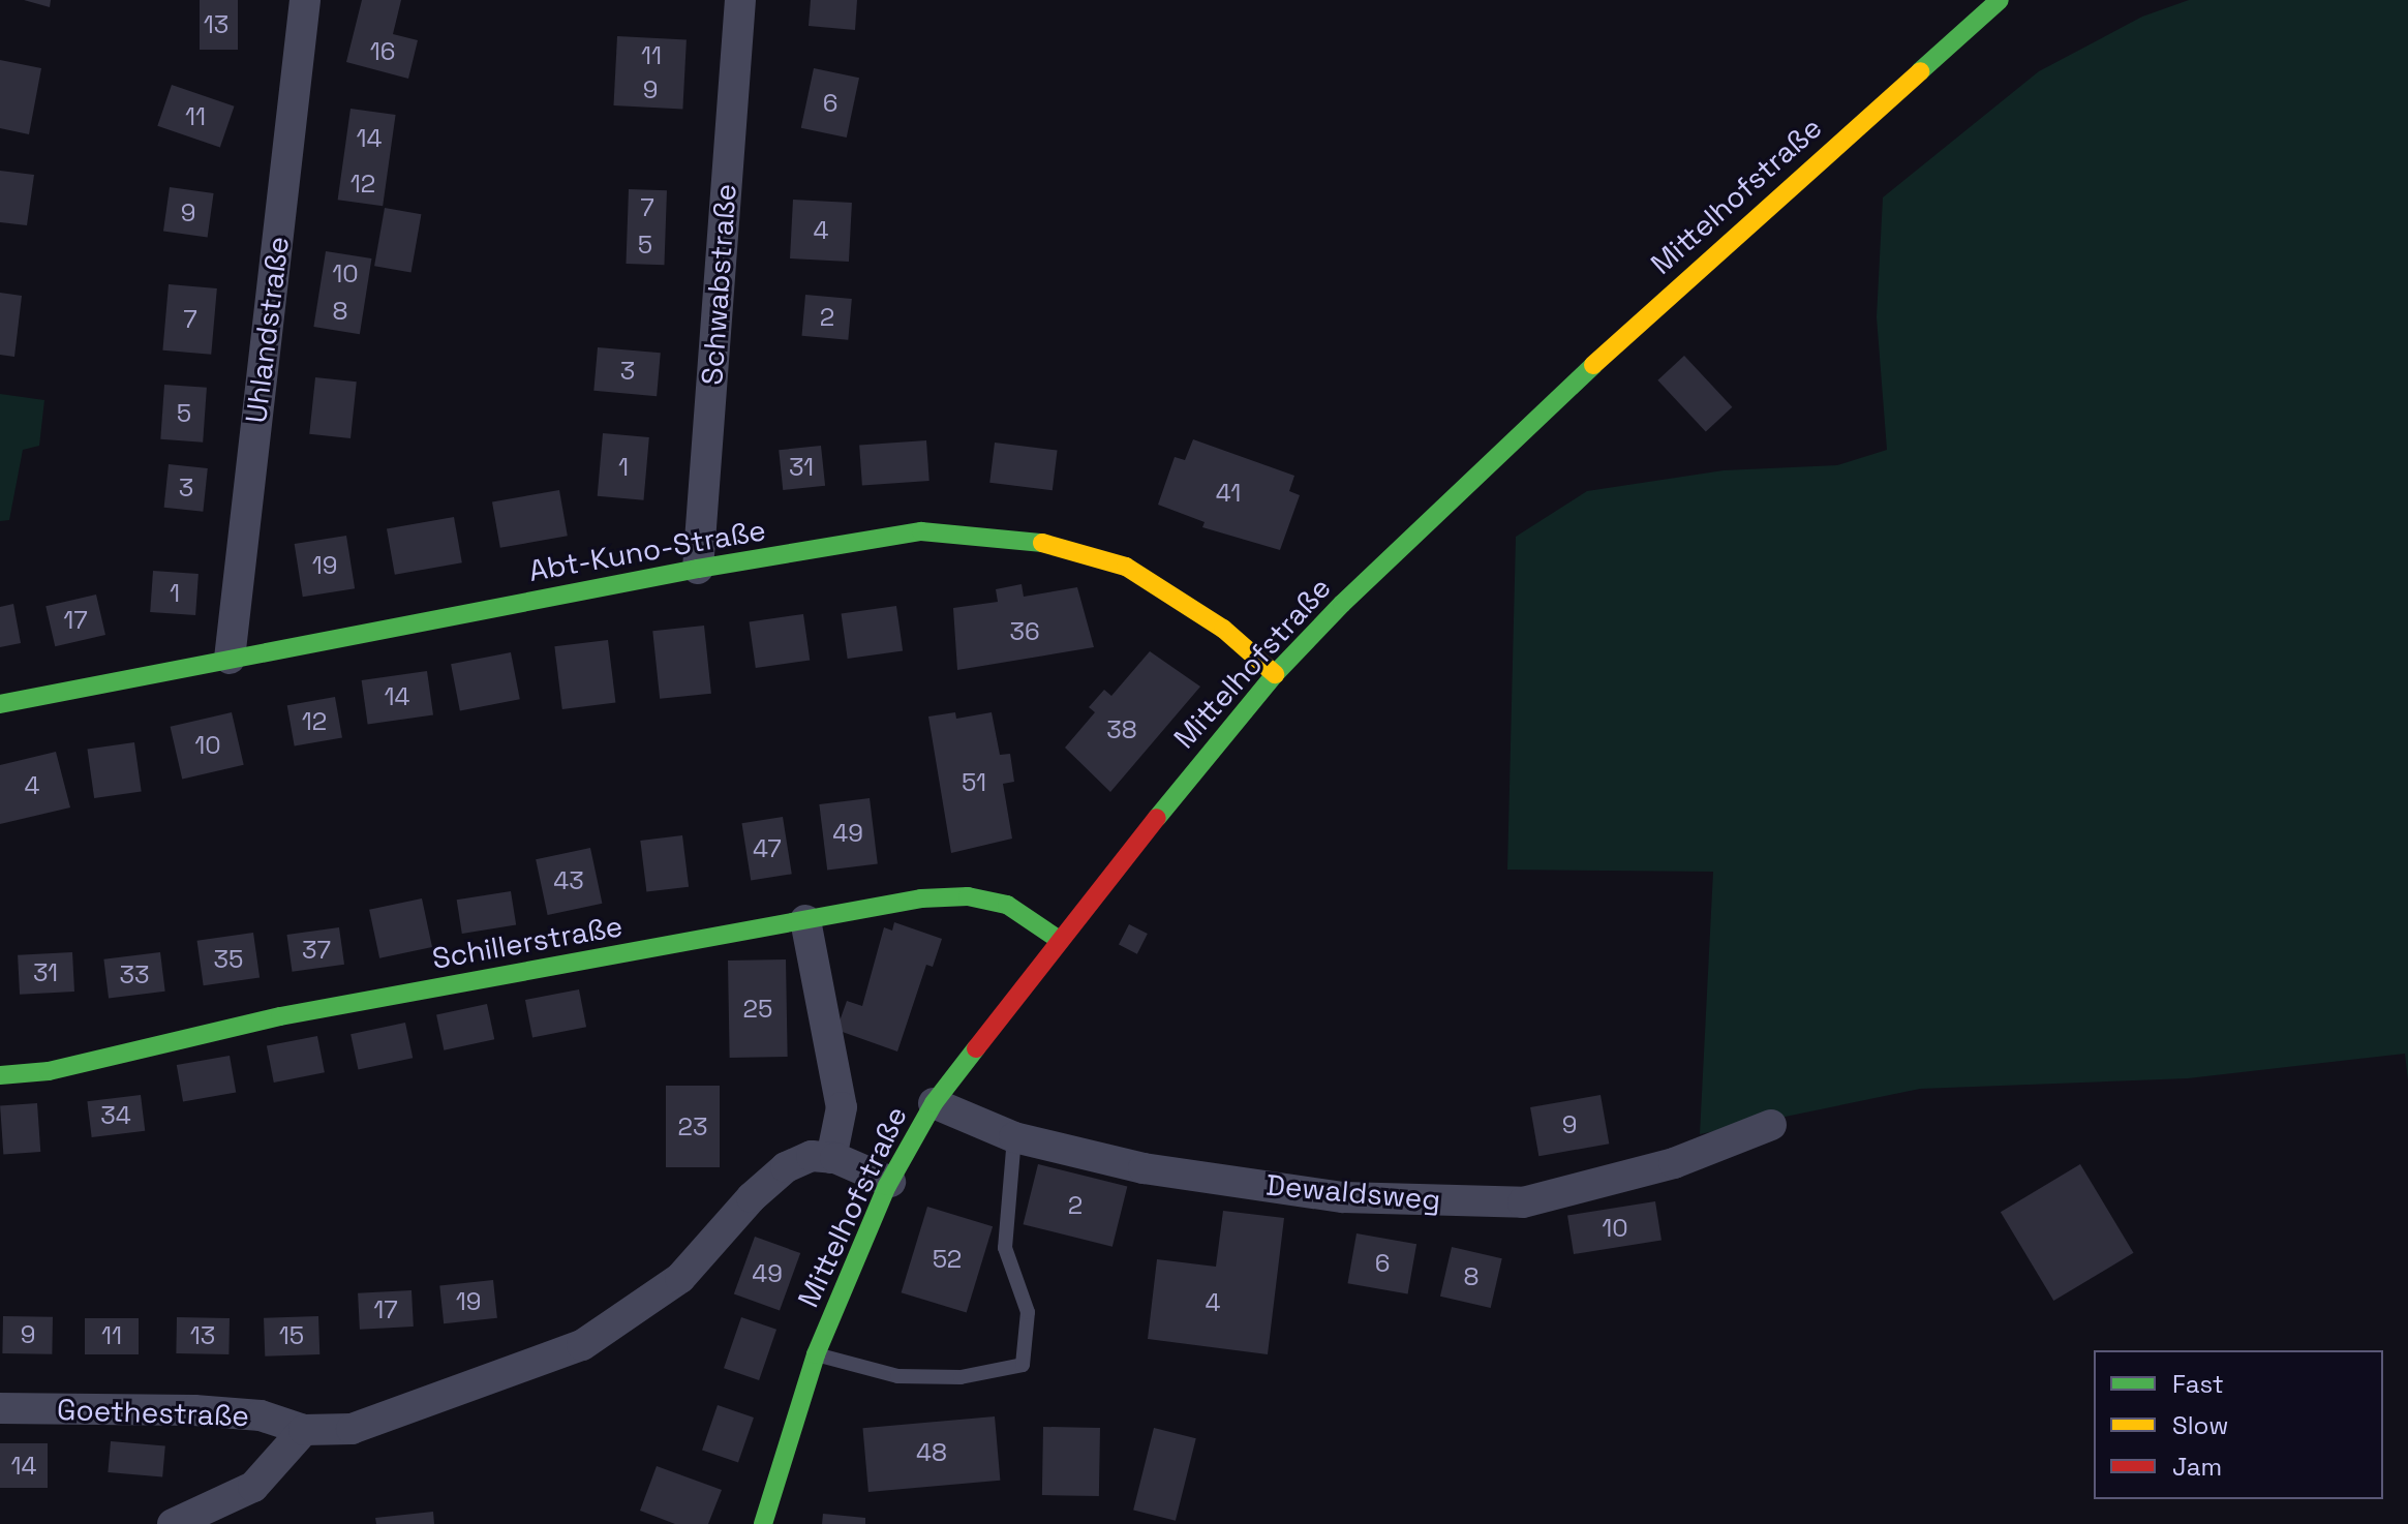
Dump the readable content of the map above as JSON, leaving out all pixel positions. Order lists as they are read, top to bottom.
{
  "streets": {
    "street": [
      "Mittelhofstraße",
      "Schwabstraße",
      "Uhlandstraße",
      "Abt-Kuno-Straße",
      "Schillerstraße",
      "Dewaldsweg",
      "Goethestraße"
    ]
  },
  "crossings": [
    ["Mittelhofstraße", "Abt-Kuno-Straße"],
    ["Mittelhofstraße", "Schillerstraße"],
    ["Mittelhofstraße", "Dewaldsweg"],
    ["Schwabstraße", "Abt-Kuno-Straße"],
    ["Uhlandstraße", "Abt-Kuno-Straße"]
  ],
  "house_numbers": [
    "13",
    "16",
    "11",
    "9",
    "6",
    "11",
    "14",
    "12",
    "7",
    "9",
    "4",
    "5",
    "10",
    "8",
    "2",
    "7",
    "3",
    "5",
    "1",
    "31",
    "3",
    "41",
    "19",
    "1",
    "17",
    "36",
    "14",
    "12",
    "38",
    "10",
    "51",
    "4",
    "49",
    "47",
    "43",
    "37",
    "35",
    "31",
    "33",
    "25",
    "34",
    "9",
    "23",
    "2",
    "10",
    "52",
    "6",
    "49",
    "8",
    "19",
    "4",
    "17",
    "9",
    "11",
    "13",
    "15",
    "48",
    "14"
  ],
  "legend": ["Fast", "Slow", "Jam"]
}
